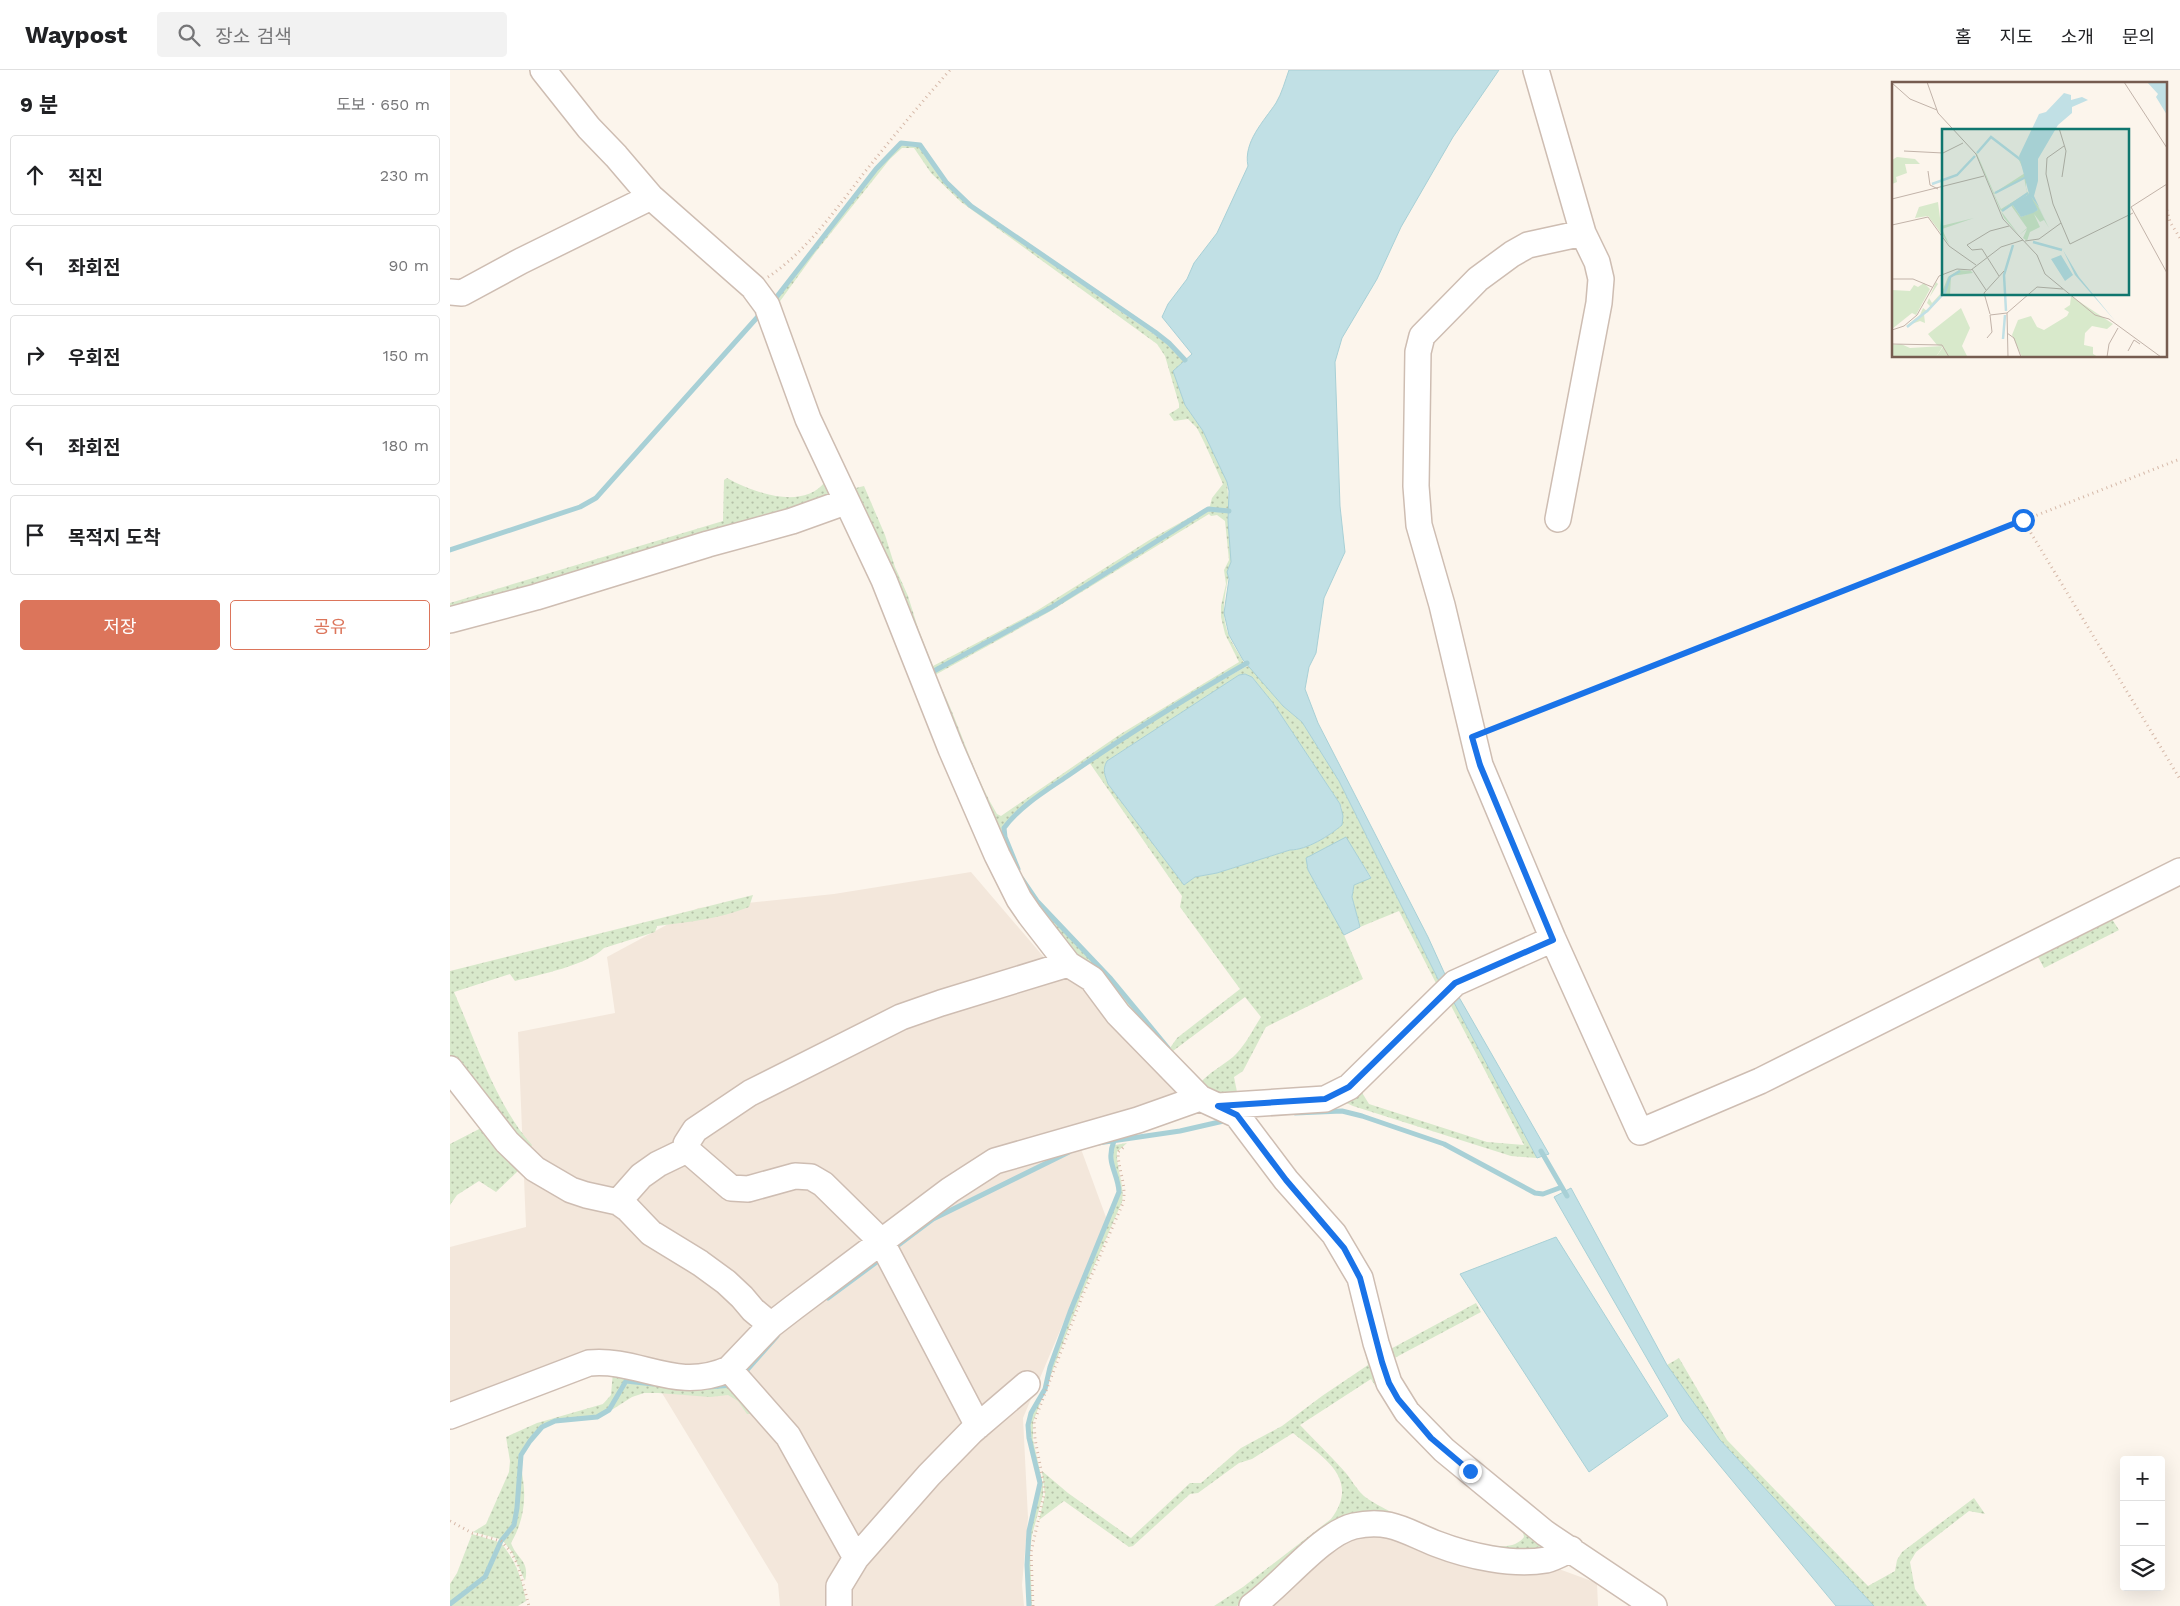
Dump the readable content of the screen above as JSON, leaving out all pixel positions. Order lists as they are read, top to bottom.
{
  "page": {
    "header": "Waypost",
    "search": "장소 검색",
    "nav": [
      "홈",
      "지도",
      "소개",
      "문의"
    ],
    "heading": ["9 분", "도보 · 650 m"],
    "list": [
      ["직진", "230 m"],
      ["좌회전", "90 m"],
      ["우회전", "150 m"],
      ["좌회전", "180 m"],
      "목적지 도착"
    ],
    "buttons": ["저장", "공유"],
    "map_buttons": ["+", "−"]
  }
}
